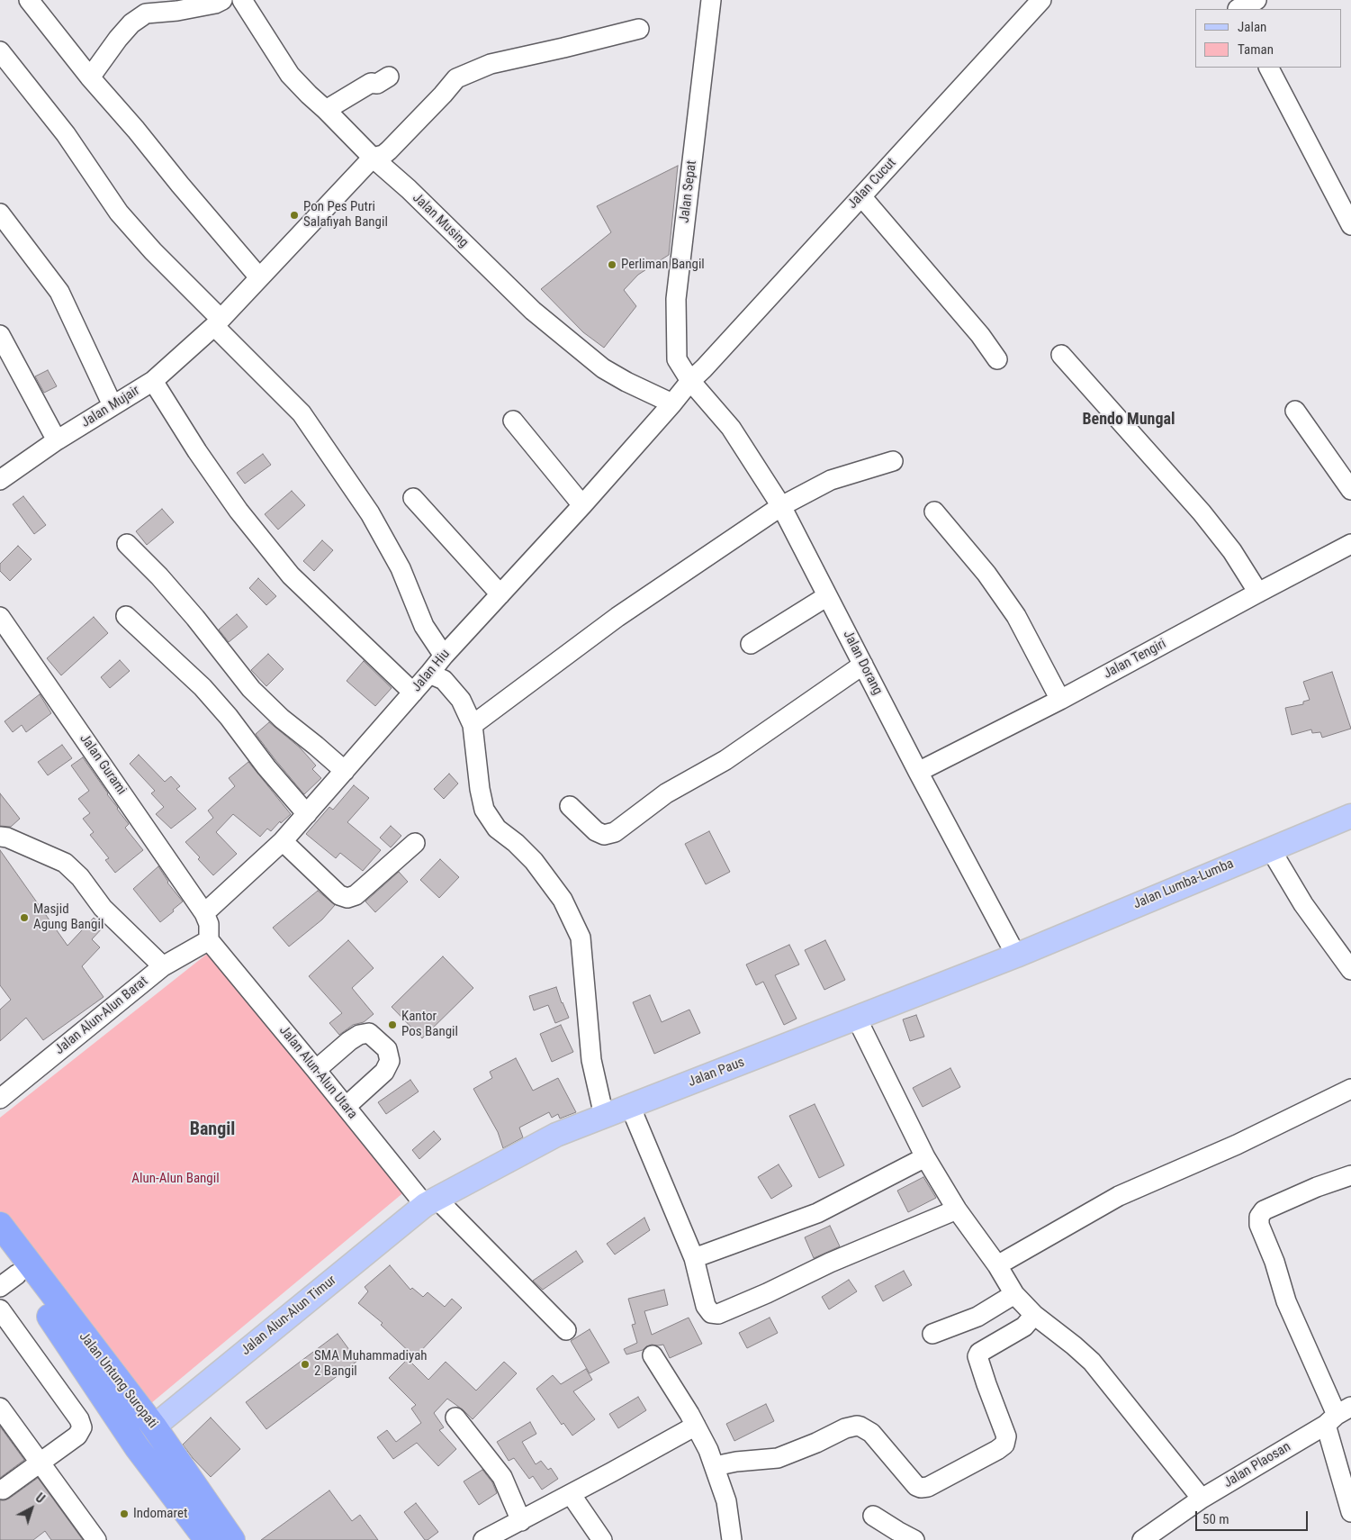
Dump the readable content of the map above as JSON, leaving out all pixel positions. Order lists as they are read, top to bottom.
{
  "streets": {
    "highway": ["Jalan Untung Suropati"],
    "main road": ["Jalan Lumba-Lumba", "Jalan Paus", "Jalan Alun-Alun Timur"],
    "street": [
      "Jalan Cucut",
      "Jalan Sepat",
      "Jalan Musing",
      "Jalan Mujair",
      "Jalan Tengiri",
      "Jalan Dorang",
      "Jalan Hiu",
      "Jalan Gurami",
      "Jalan Alun-Alun Barat",
      "Jalan Alun-Alun Utara",
      "Jalan Plaosan"
    ]
  },
  "crossings": [
    ["Jalan Cucut", "Jalan Sepat"],
    ["Jalan Cucut", "Jalan Musing"],
    ["Jalan Cucut", "Jalan Dorang"],
    ["Jalan Cucut", "Jalan Hiu"],
    ["Jalan Sepat", "Jalan Dorang"],
    ["Jalan Musing", "Jalan Mujair"],
    ["Jalan Musing", "Jalan Hiu"],
    ["Jalan Tengiri", "Jalan Dorang"],
    ["Jalan Dorang", "Jalan Lumba-Lumba"],
    ["Jalan Dorang", "Jalan Paus"],
    ["Jalan Hiu", "Jalan Gurami"],
    ["Jalan Lumba-Lumba", "Jalan Paus"],
    ["Jalan Alun-Alun Barat", "Jalan Alun-Alun Utara"],
    ["Jalan Alun-Alun Utara", "Jalan Paus"],
    ["Jalan Alun-Alun Utara", "Jalan Alun-Alun Timur"],
    ["Jalan Paus", "Jalan Alun-Alun Timur"],
    ["Jalan Alun-Alun Timur", "Jalan Untung Suropati"]
  ],
  "districts": ["Bendo Mungal", "Bangil"],
  "parks": ["Alun-Alun Bangil"],
  "places": [
    "Pon Pes Putri Salafiyah Bangil",
    "Perliman Bangil",
    "Masjid Agung Bangil",
    "Kantor Pos Bangil",
    "SMA Muhammadiyah 2 Bangil",
    "Indomaret"
  ],
  "legend": ["Jalan", "Taman"],
  "scale_bar": "50 m",
  "north": "top right"
}
